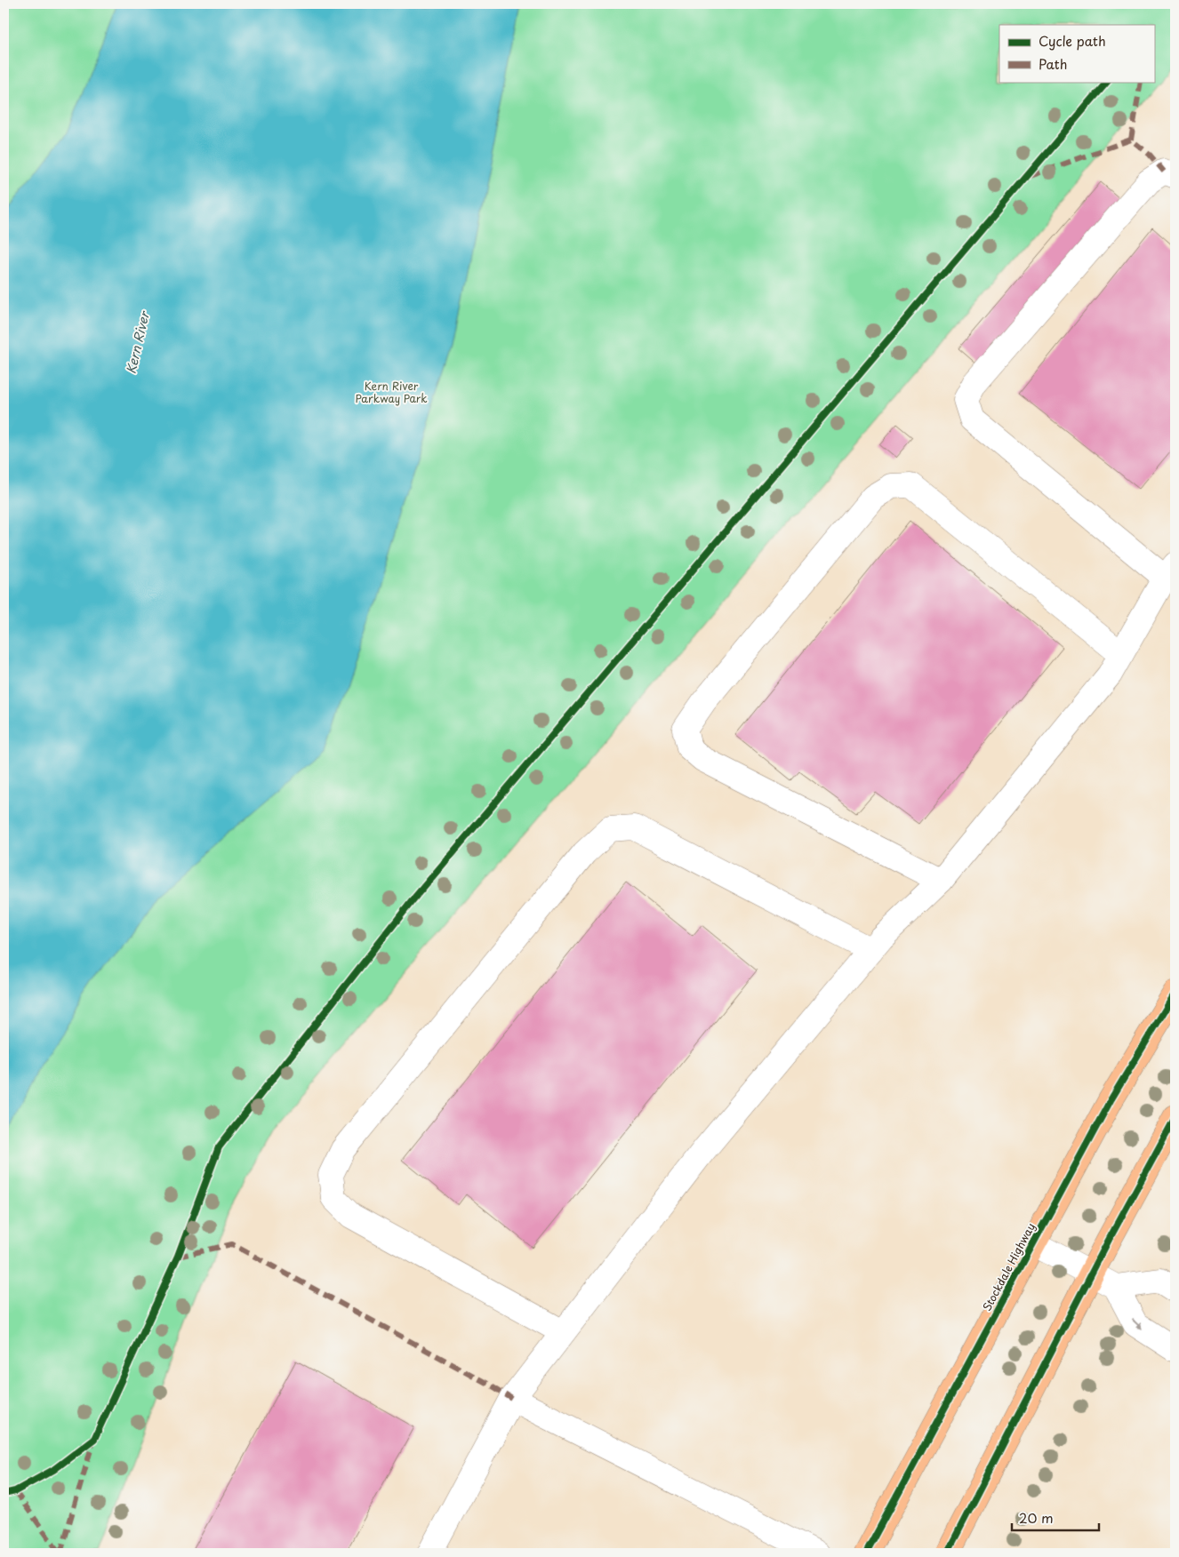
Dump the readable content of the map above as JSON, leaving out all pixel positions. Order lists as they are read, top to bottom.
{
  "streets": {
    "main road": ["Stockdale Highway"]
  },
  "water": ["Kern River"],
  "parks": ["Kern River Parkway Park"],
  "legend": ["Cycle path", "Path"],
  "scale_bar": "20 m"
}
